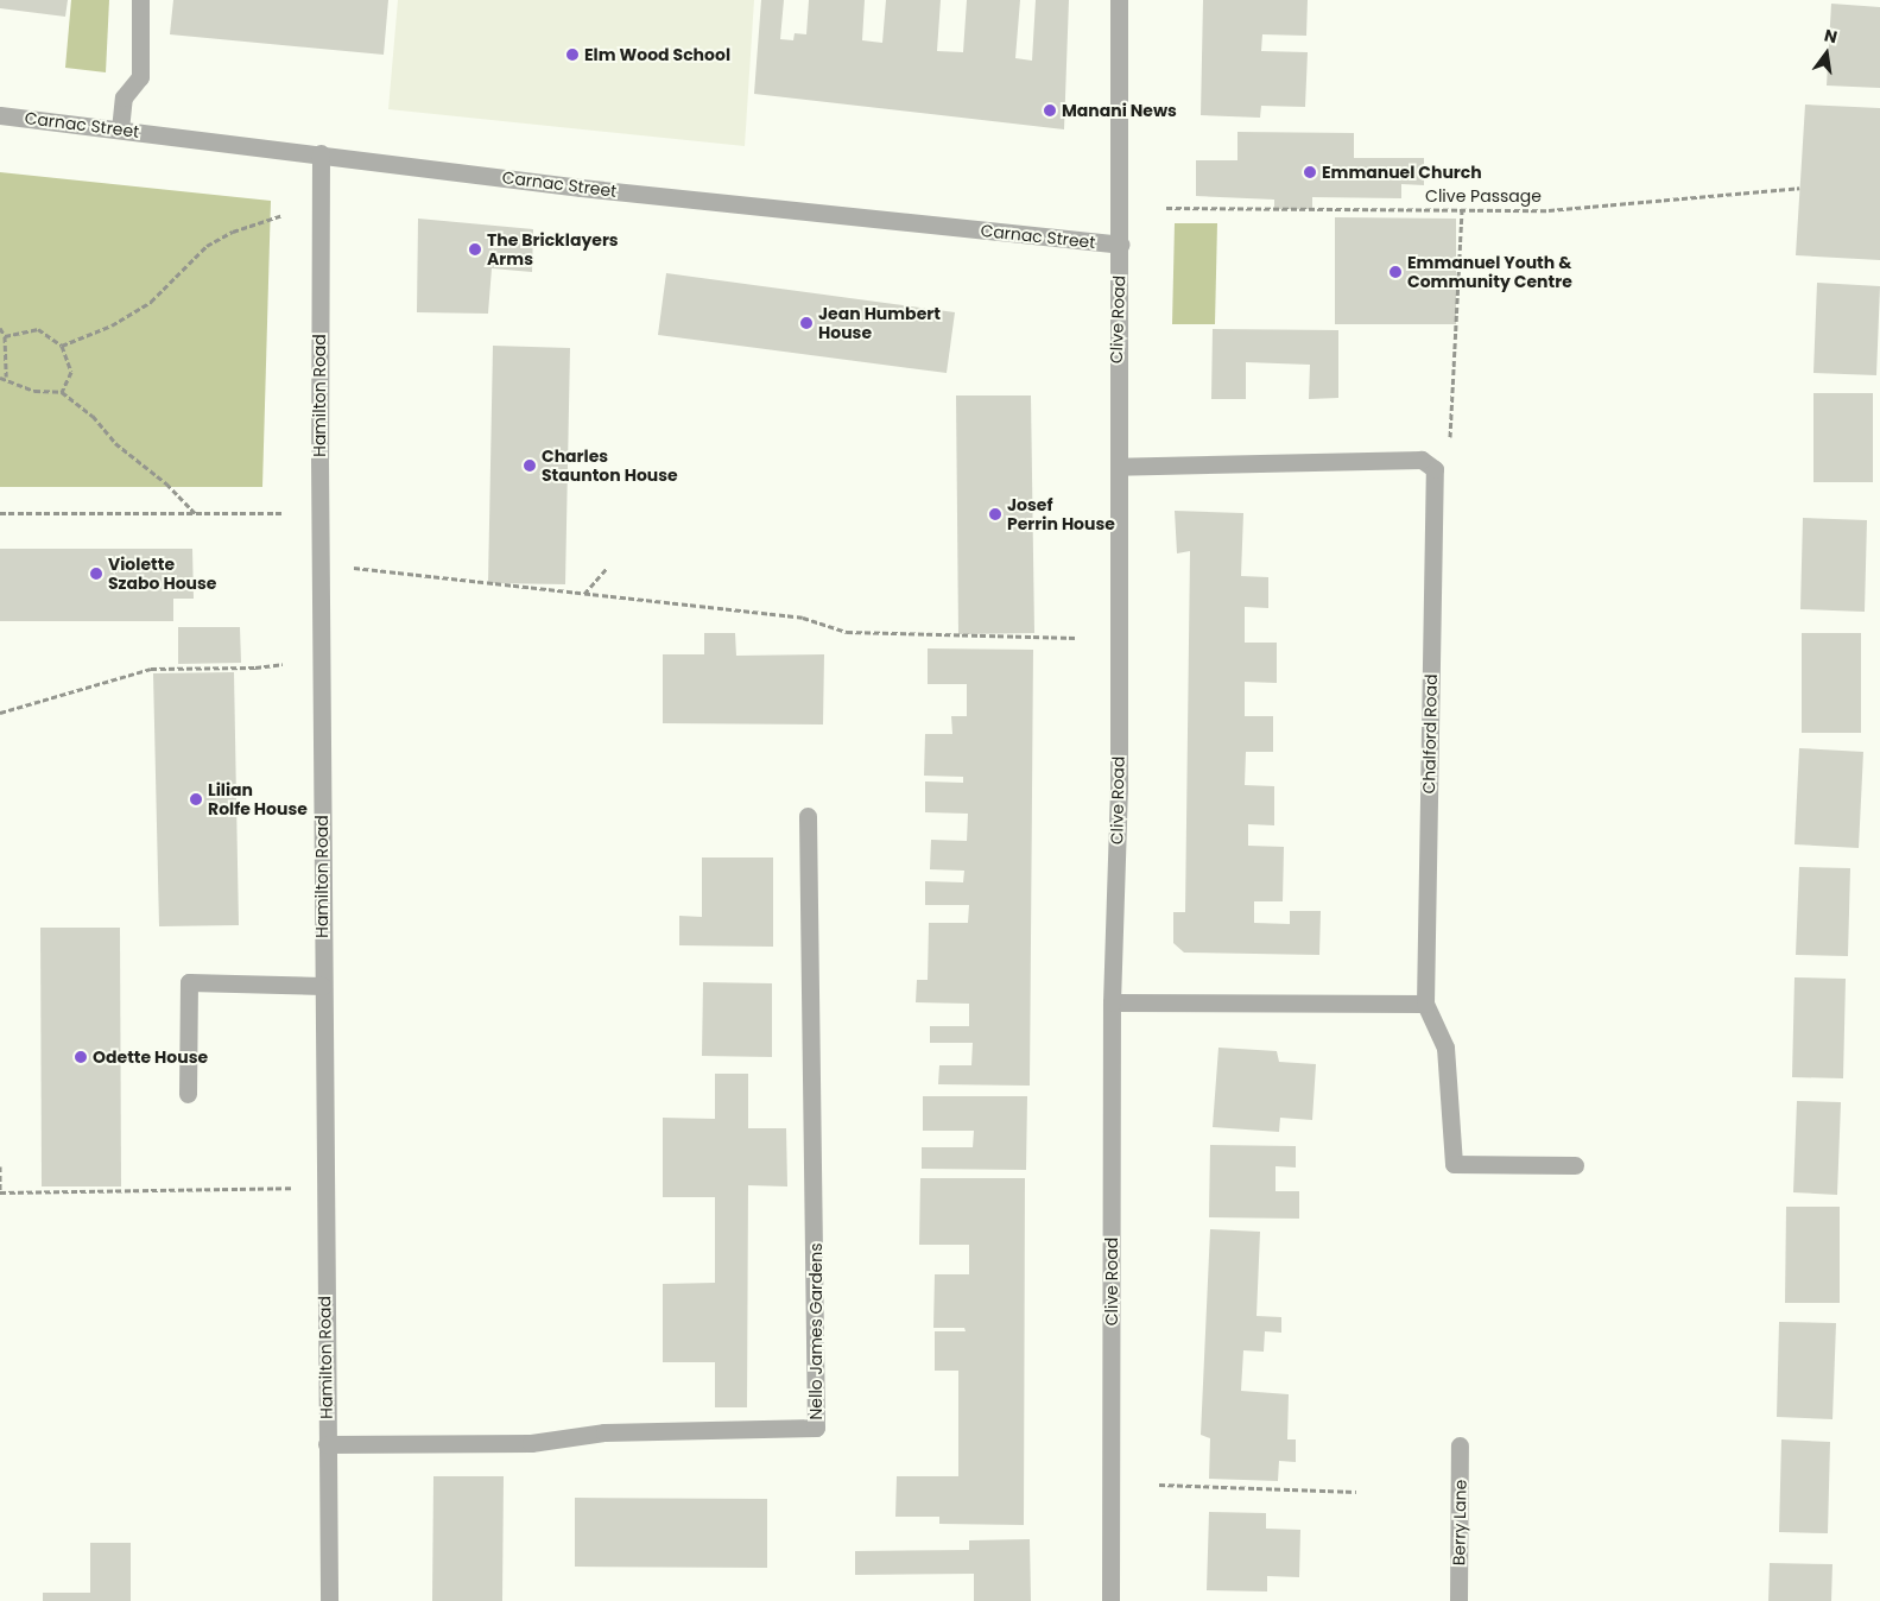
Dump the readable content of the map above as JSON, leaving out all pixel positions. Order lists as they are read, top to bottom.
{
  "streets": {
    "street": [
      "Carnac Street",
      "Clive Road",
      "Hamilton Road",
      "Chalford Road",
      "Nello James Gardens",
      "Berry Lane"
    ],
    "path": ["Clive Passage"]
  },
  "crossings": [
    ["Carnac Street", "Clive Road"],
    ["Carnac Street", "Hamilton Road"],
    ["Hamilton Road", "Nello James Gardens"]
  ],
  "places": [
    "Elm Wood School",
    "Manani News",
    "Emmanuel Church",
    "The Bricklayers Arms",
    "Emmanuel Youth & Community Centre",
    "Jean Humbert House",
    "Charles Staunton House",
    "Josef Perrin House",
    "Violette Szabo House",
    "Lilian Rolfe House",
    "Odette House"
  ],
  "north": "top"
}
